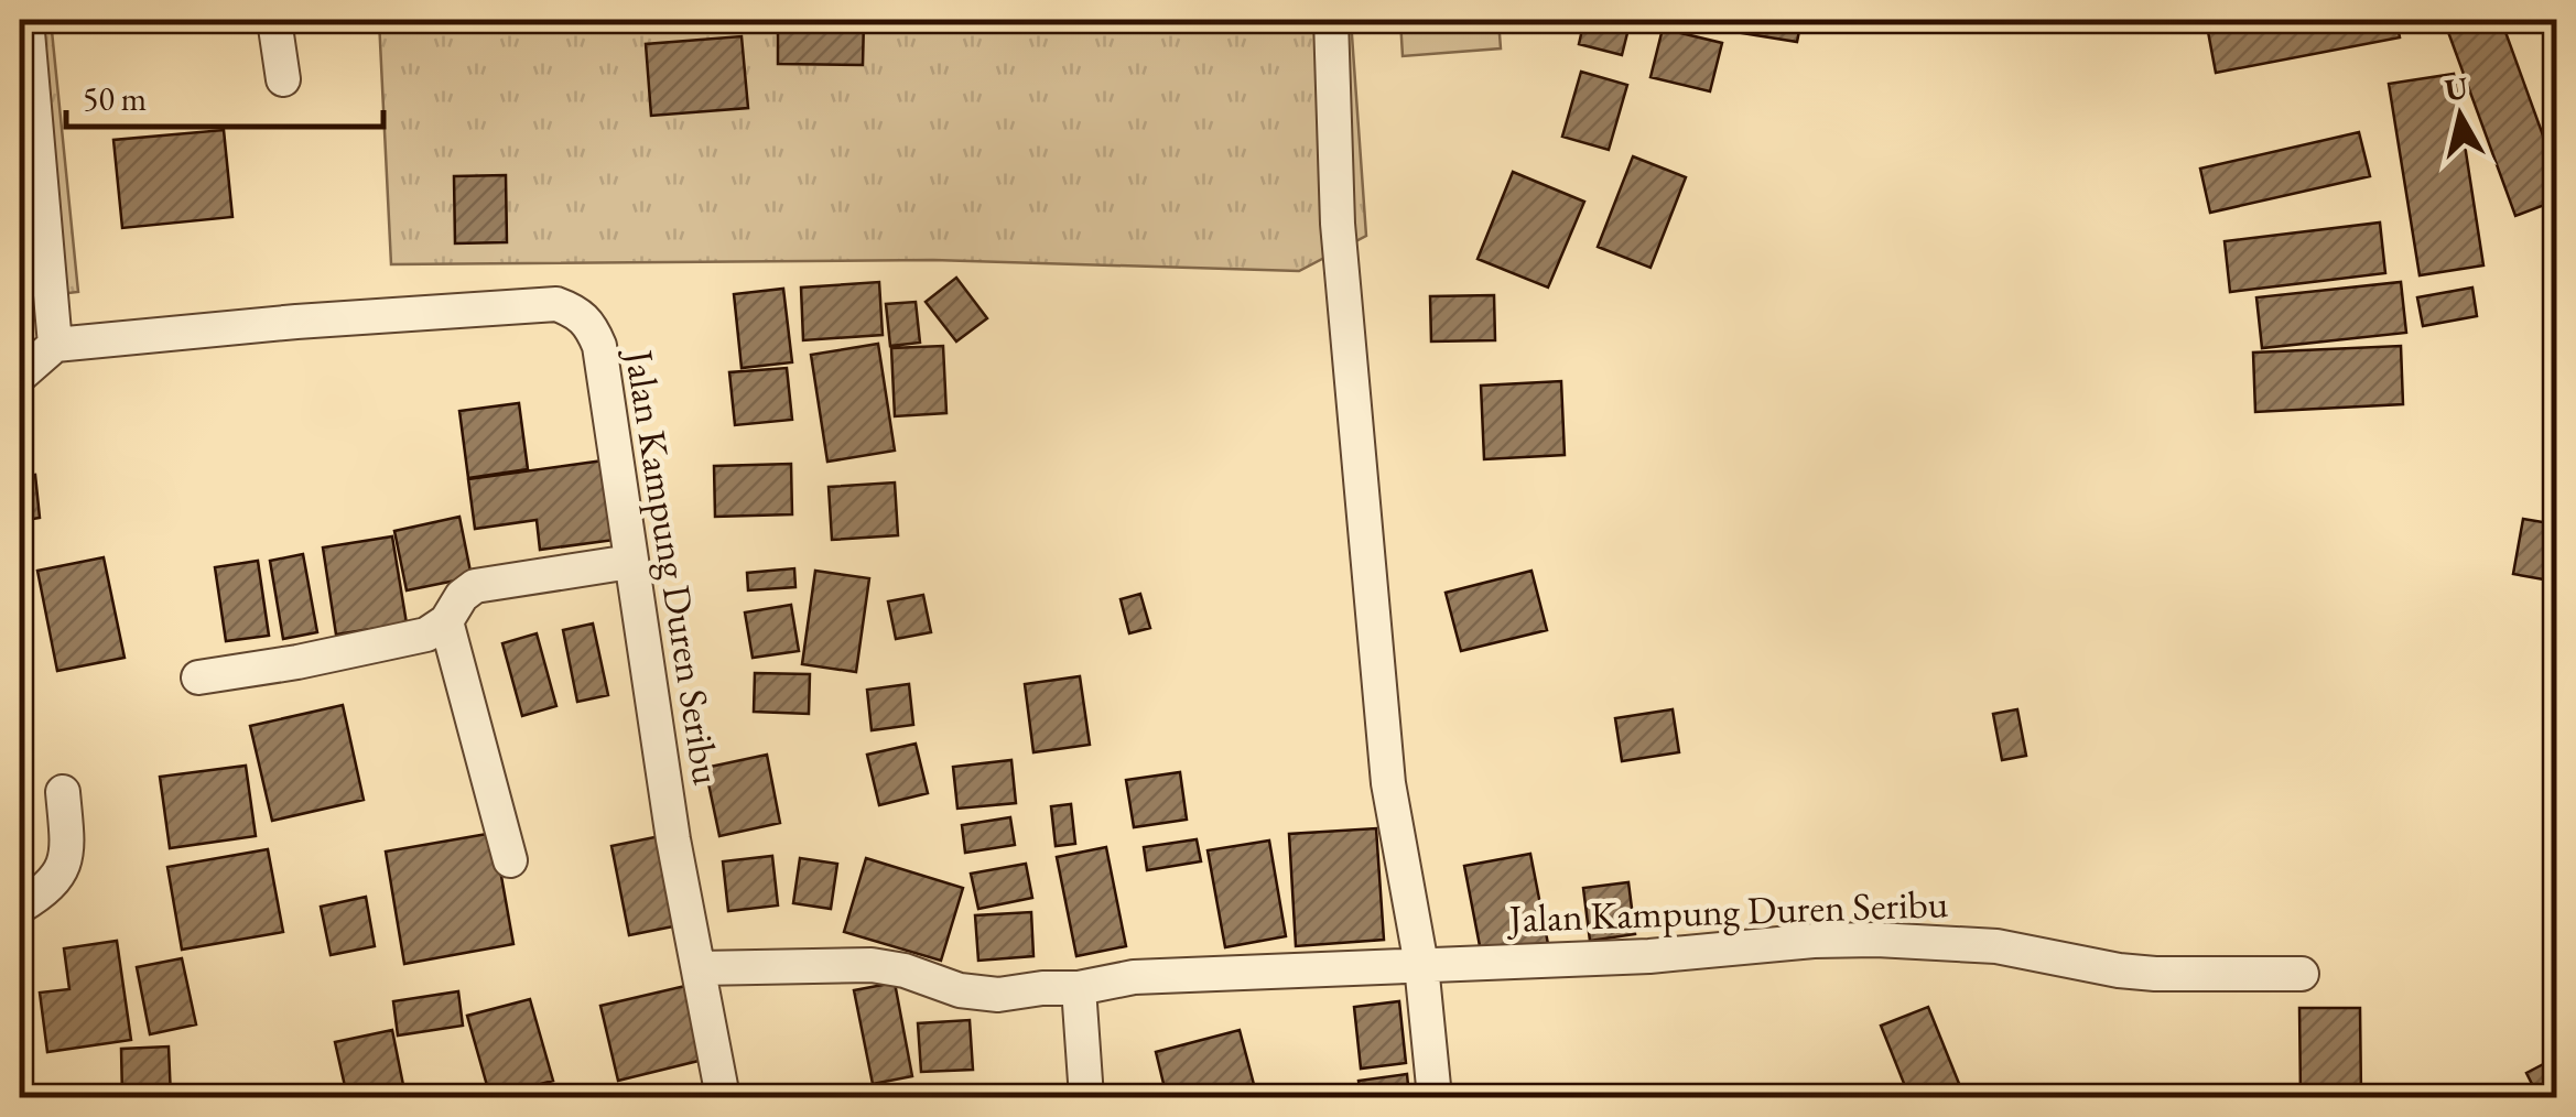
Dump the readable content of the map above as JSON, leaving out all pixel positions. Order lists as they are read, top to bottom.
{
  "streets": {
    "street": ["Jalan Kampung Duren Seribu"]
  },
  "scale_bar": "50 m",
  "north": "top"
}
